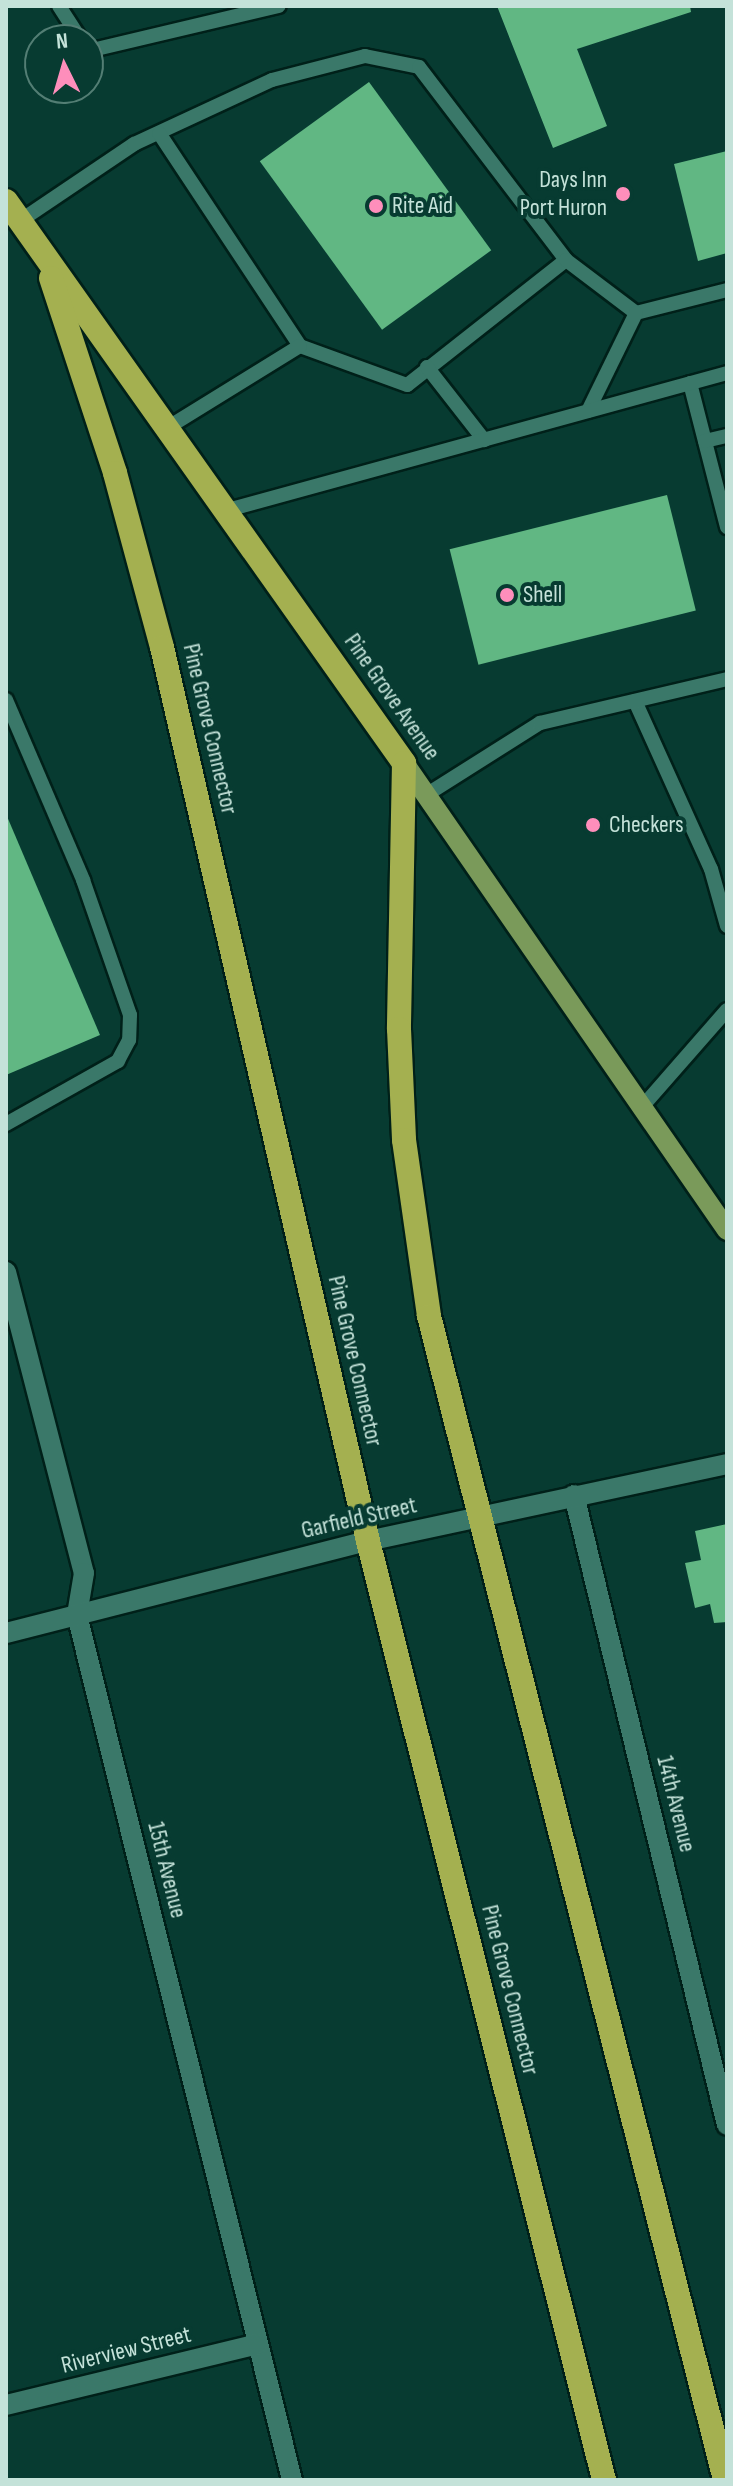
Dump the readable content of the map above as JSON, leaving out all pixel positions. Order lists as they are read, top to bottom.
{
  "streets": {
    "highway": ["Pine Grove Avenue", "Pine Grove Connector"],
    "street": [
      "Garfield Street",
      "14th Avenue",
      "15th Avenue",
      "Riverview Street"
    ]
  },
  "crossings": [
    ["Pine Grove Avenue", "Pine Grove Connector"],
    ["Pine Grove Connector", "Garfield Street"],
    ["Garfield Street", "14th Avenue"],
    ["Garfield Street", "15th Avenue"],
    ["15th Avenue", "Riverview Street"]
  ],
  "places": [
    "Days Inn Port Huron",
    "Rite Aid",
    "Shell",
    "Checkers"
  ],
  "north": "top"
}
